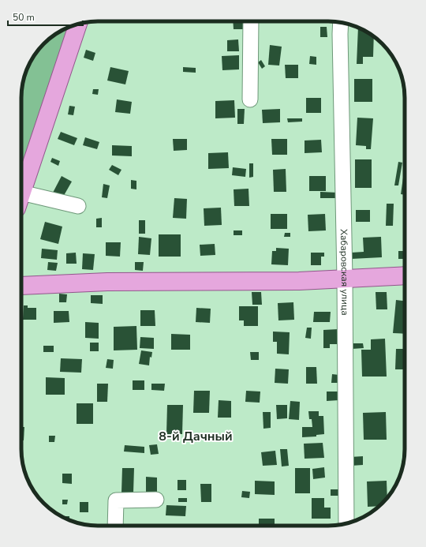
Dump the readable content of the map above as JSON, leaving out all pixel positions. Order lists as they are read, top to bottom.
{
  "streets": {
    "street": ["Хабаровская улица"]
  },
  "districts": ["8-й Дачный"],
  "scale_bar": "50 m"
}
